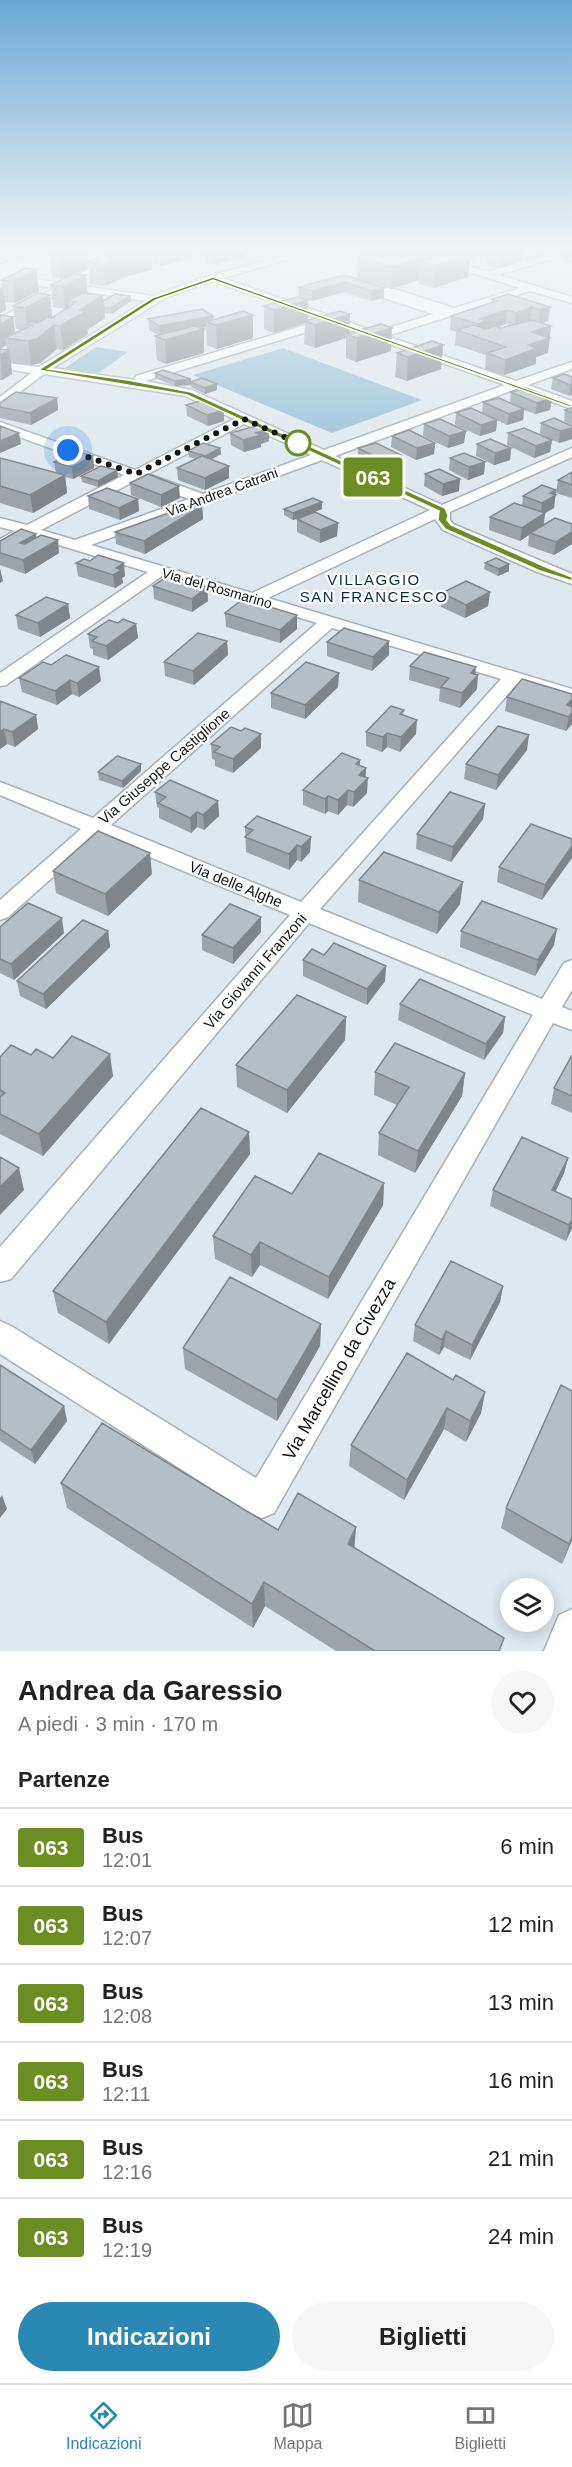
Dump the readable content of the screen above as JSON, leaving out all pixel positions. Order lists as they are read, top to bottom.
{
  "streets": {
    "street": [
      "Via Andrea Catrani",
      "Via del Rosmarino",
      "Via Giuseppe Castiglione",
      "Via delle Alghe",
      "Via Giovanni Franzoni",
      "Via Marcellino da Civezza"
    ]
  },
  "crossings": [
    ["Via Andrea Catrani", "Via del Rosmarino"],
    ["Via del Rosmarino", "Via Giuseppe Castiglione"],
    ["Via del Rosmarino", "Via Giovanni Franzoni"],
    ["Via Giuseppe Castiglione", "Via delle Alghe"],
    ["Via delle Alghe", "Via Giovanni Franzoni"],
    ["Via delle Alghe", "Via Marcellino da Civezza"]
  ],
  "districts": ["VILLAGGIO SAN FRANCESCO"],
  "lines": ["bus line 063"],
  "page": {
    "on_map": "063",
    "heading": [
      ["Andrea da Garessio", "A piedi · 3 min · 170 m"],
      "Partenze"
    ],
    "list": [
      {
        "mark": "063",
        "name": "Bus",
        "note": "12:01",
        "value": "6 min"
      },
      {
        "mark": "063",
        "name": "Bus",
        "note": "12:07",
        "value": "12 min"
      },
      {
        "mark": "063",
        "name": "Bus",
        "note": "12:08",
        "value": "13 min"
      },
      {
        "mark": "063",
        "name": "Bus",
        "note": "12:11",
        "value": "16 min"
      },
      {
        "mark": "063",
        "name": "Bus",
        "note": "12:16",
        "value": "21 min"
      },
      {
        "mark": "063",
        "name": "Bus",
        "note": "12:19",
        "value": "24 min"
      }
    ],
    "buttons": ["Indicazioni", "Biglietti"],
    "tabs": ["Indicazioni", "Mappa", "Biglietti"]
  }
}
